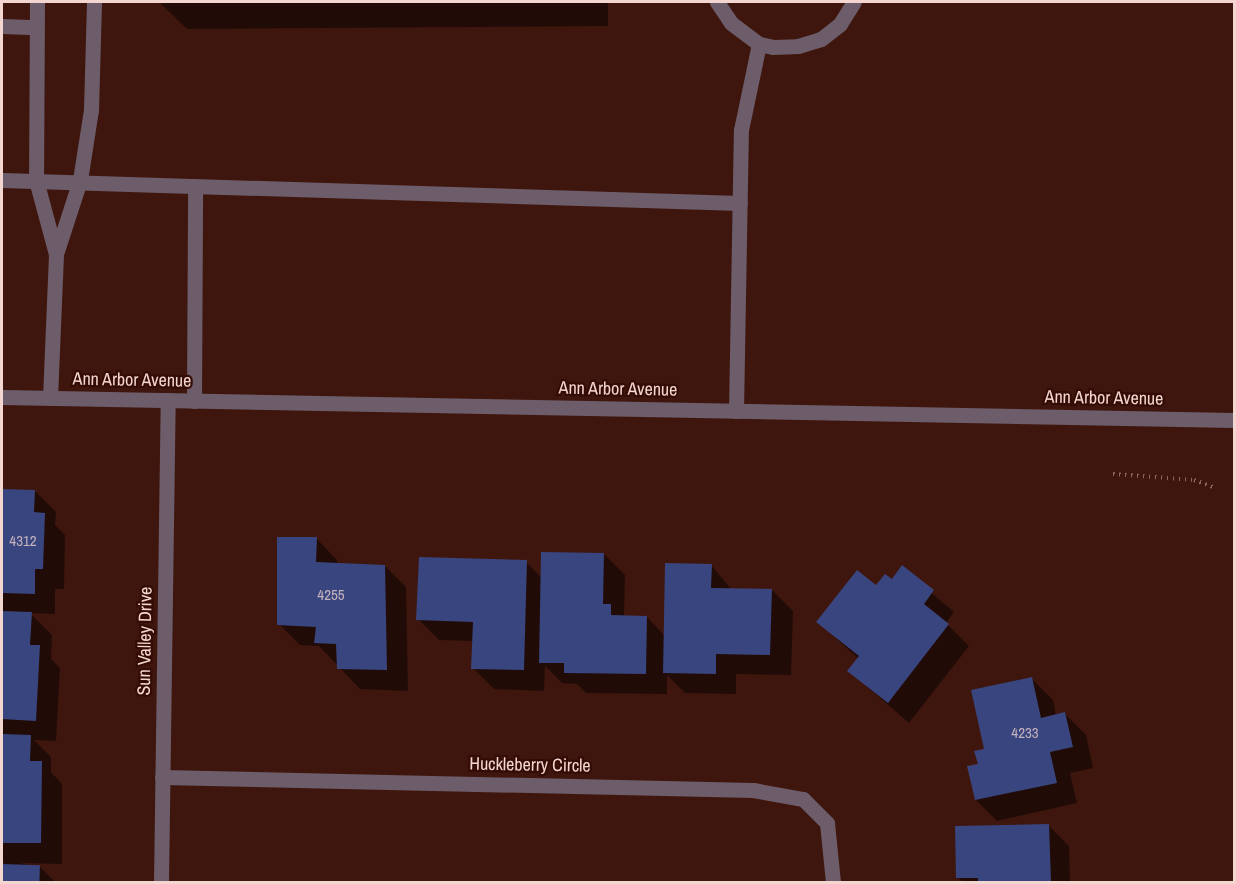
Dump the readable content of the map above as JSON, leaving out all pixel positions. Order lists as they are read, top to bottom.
{
  "streets": {
    "street": ["Ann Arbor Avenue", "Sun Valley Drive", "Huckleberry Circle"]
  },
  "crossings": [
    ["Ann Arbor Avenue", "Sun Valley Drive"],
    ["Sun Valley Drive", "Huckleberry Circle"]
  ],
  "house_numbers": ["4312", "4255", "4233"]
}
